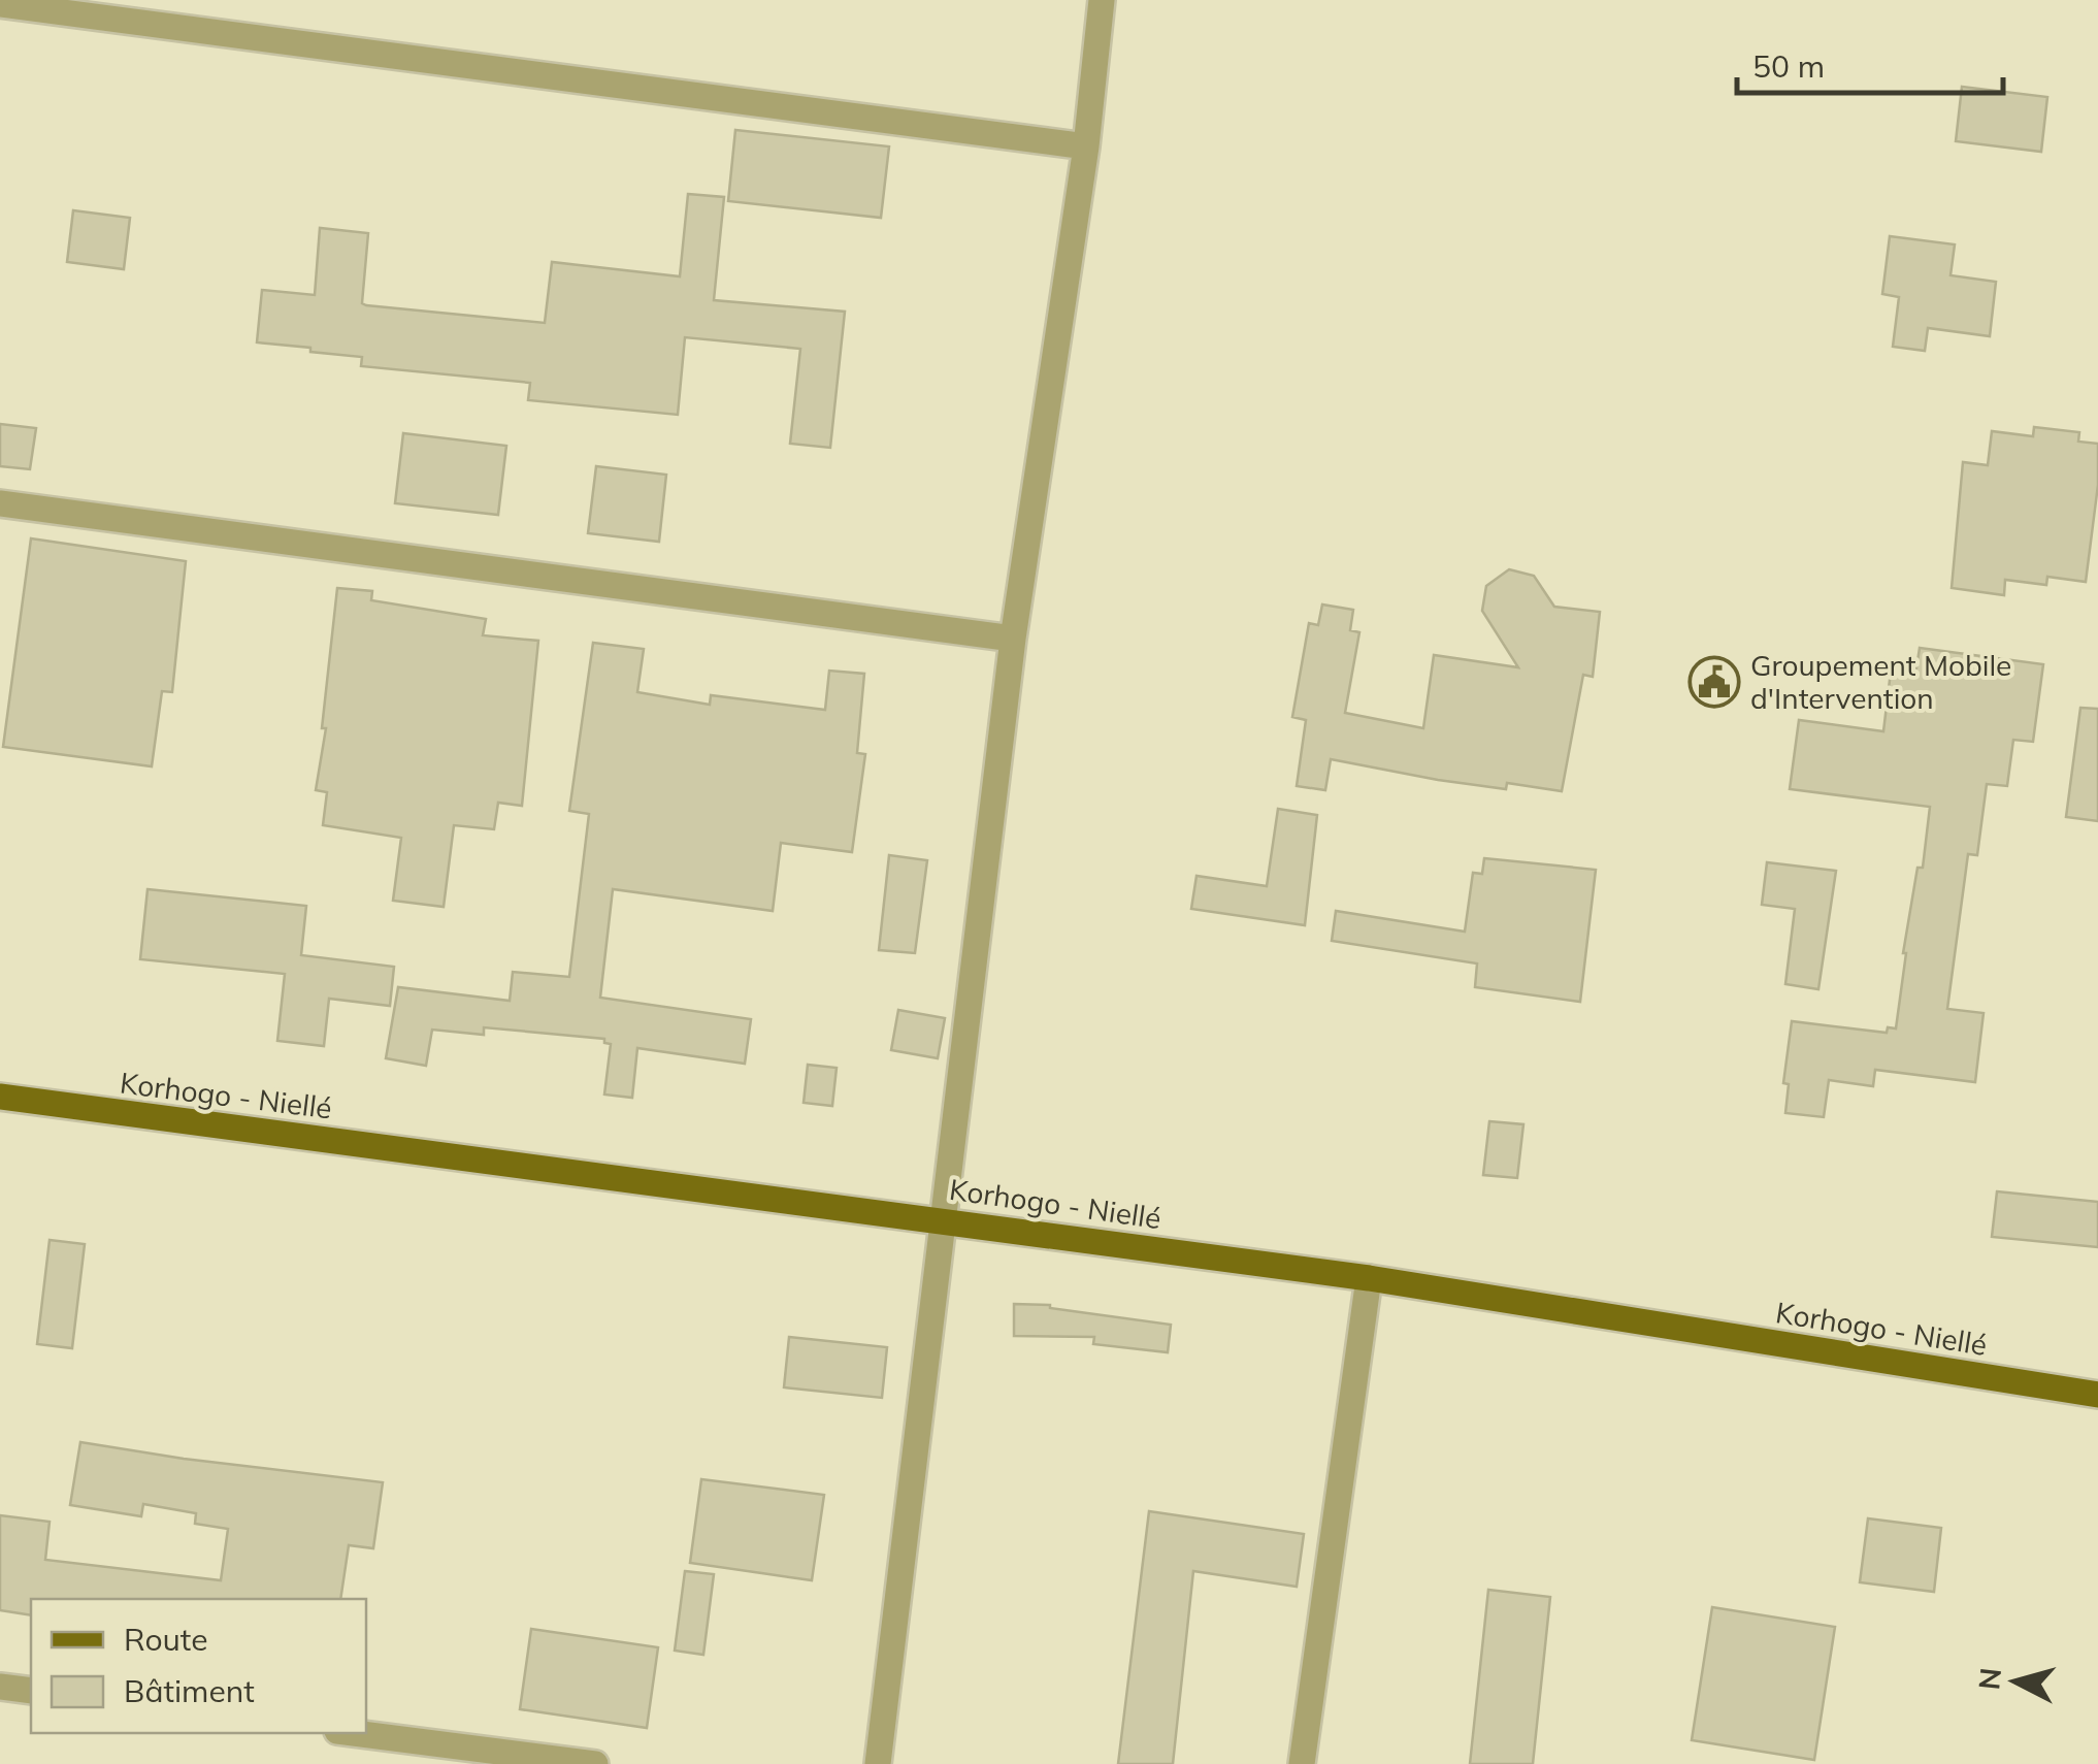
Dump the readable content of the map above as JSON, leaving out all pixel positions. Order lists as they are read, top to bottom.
{
  "streets": {
    "main road": ["Korhogo - Niellé"]
  },
  "places": {
    "public building": ["Groupement Mobile d'Intervention"]
  },
  "legend": ["Route", "Bâtiment"],
  "scale_bar": "50 m",
  "north": "left"
}
